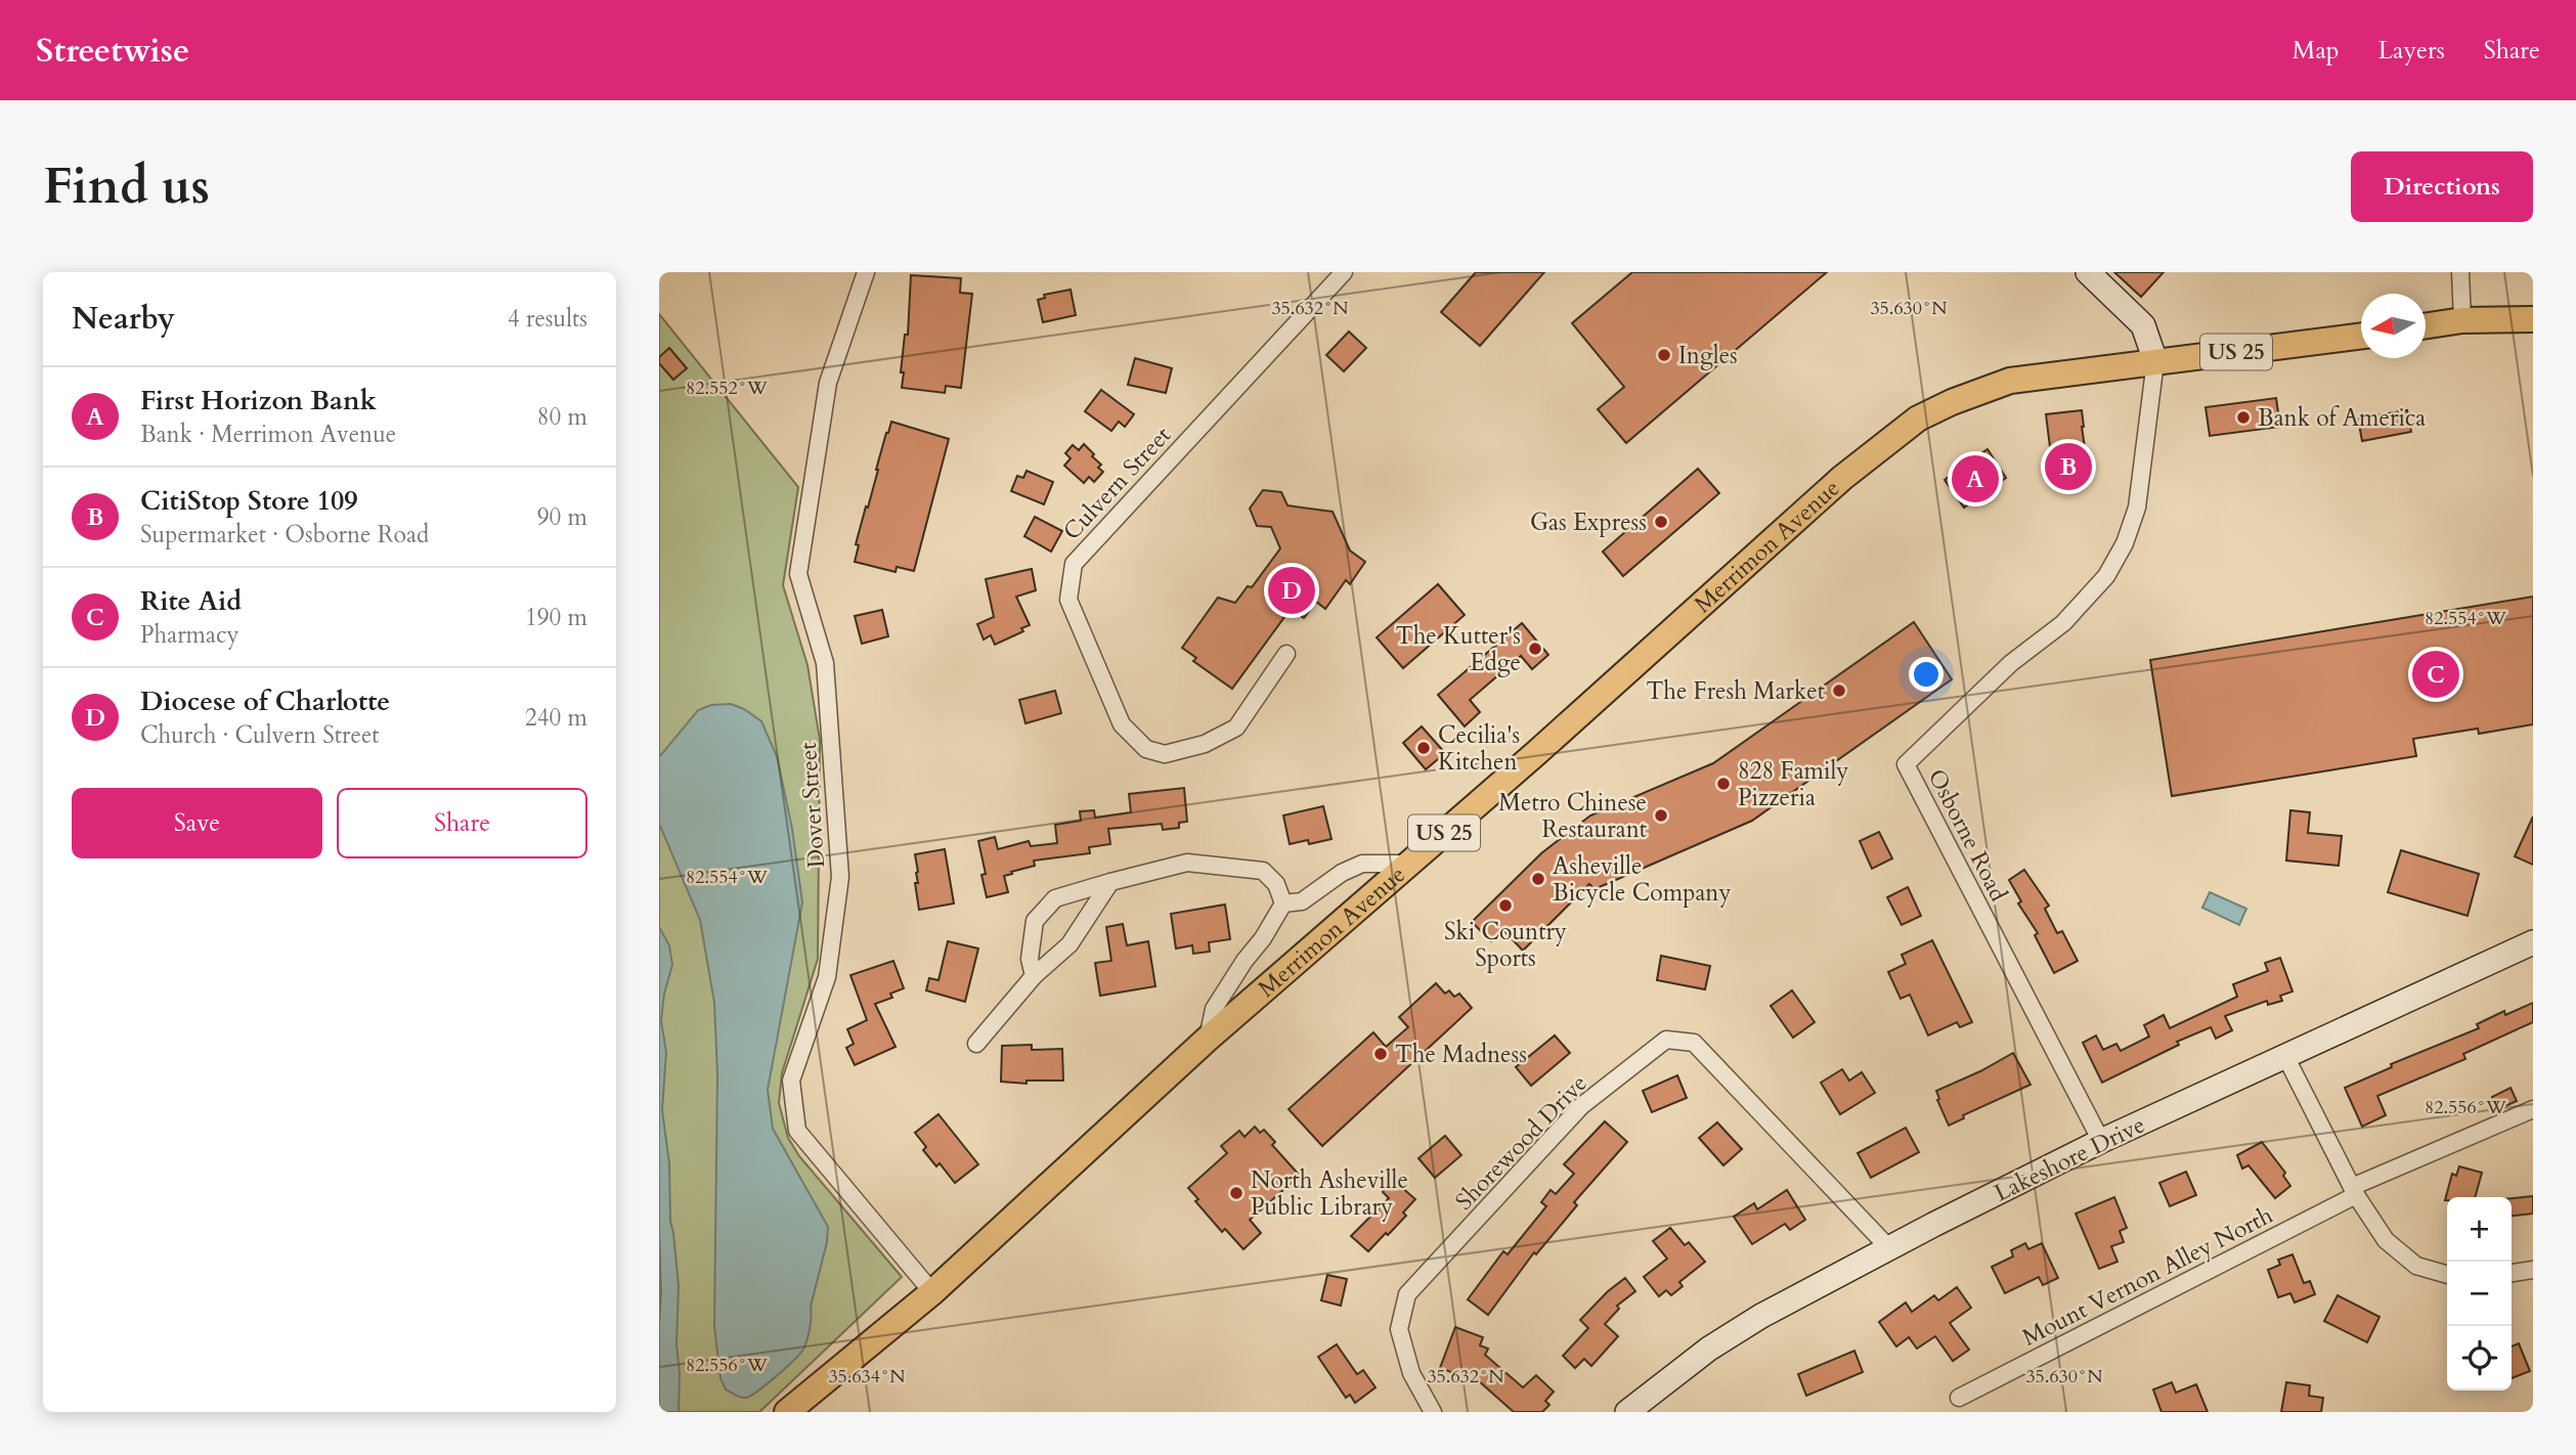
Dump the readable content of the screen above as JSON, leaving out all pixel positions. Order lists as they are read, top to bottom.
{
  "streets": {
    "main road": ["US 25", "Merrimon Avenue"],
    "street": [
      "Culvern Street",
      "Dover Street",
      "Osborne Road",
      "Shorewood Drive",
      "Lakeshore Drive",
      "Mount Vernon Alley North"
    ]
  },
  "crossings": [
    ["Merrimon Avenue", "Dover Street"],
    ["Merrimon Avenue", "Osborne Road"],
    ["Osborne Road", "Lakeshore Drive"],
    ["Shorewood Drive", "Lakeshore Drive"]
  ],
  "places": [
    "Ingles",
    "Bank of America",
    "Gas Express",
    "The Kutter's Edge",
    "The Fresh Market",
    "Cecilia's Kitchen",
    "828 Family Pizzeria",
    "Metro Chinese Restaurant",
    "Asheville Bicycle Company",
    "Ski Country Sports",
    "The Madness",
    "North Asheville Public Library"
  ],
  "north": "left",
  "page": {
    "header": "Streetwise",
    "nav": ["Map", "Layers", "Share"],
    "buttons": [
      "Directions",
      ["Save", "Share"]
    ],
    "title": "Find us",
    "heading": ["Nearby", "4 results"],
    "list": [
      {
        "mark": "A",
        "name": "First Horizon Bank",
        "note": "Bank · Merrimon Avenue",
        "value": "80 m"
      },
      {
        "mark": "B",
        "name": "CitiStop Store 109",
        "note": "Supermarket · Osborne Road",
        "value": "90 m"
      },
      {
        "mark": "C",
        "name": "Rite Aid",
        "note": "Pharmacy",
        "value": "190 m"
      },
      {
        "mark": "D",
        "name": "Diocese of Charlotte",
        "note": "Church · Culvern Street",
        "value": "240 m"
      }
    ],
    "pins": [
      "B",
      "A",
      "D",
      "C"
    ],
    "map_buttons": ["+", "−"]
  },
  "coordinates": [
    "35.632°N",
    "35.630°N",
    "82.552°W",
    "82.554°W",
    "82.556°W",
    "35.634°N"
  ]
}
